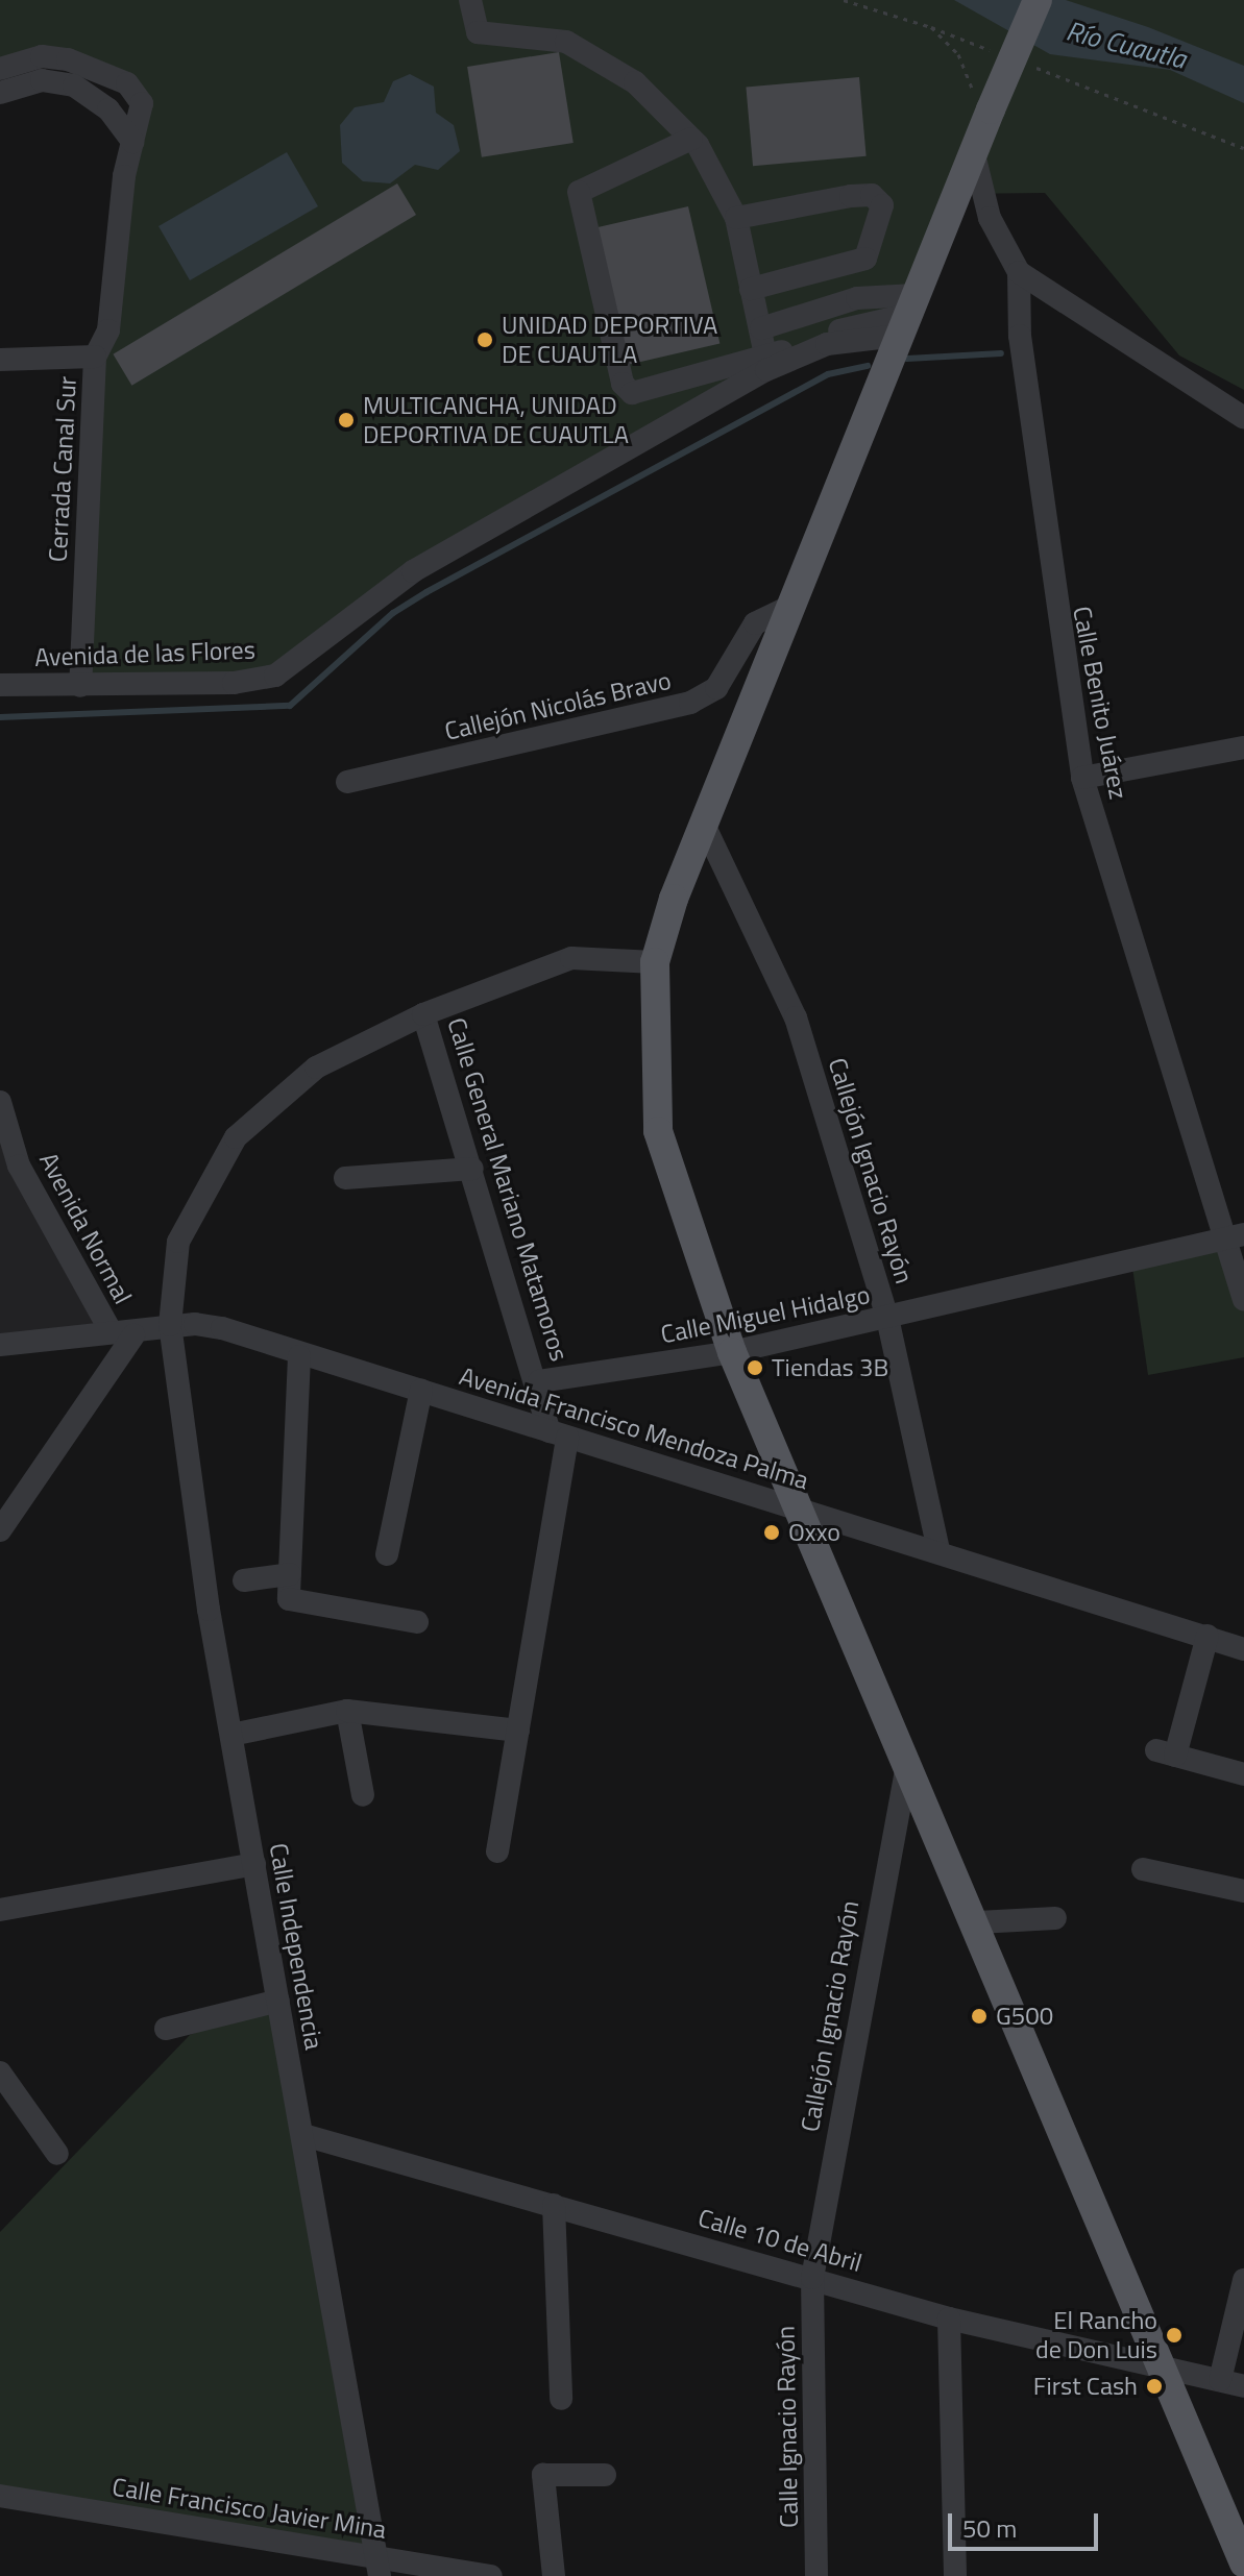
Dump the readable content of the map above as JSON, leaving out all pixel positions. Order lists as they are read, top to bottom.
{
  "streets": {
    "street": [
      "Cerrada Canal Sur",
      "Avenida de las Flores",
      "Calle Benito Juárez",
      "Callejón Nicolás Bravo",
      "Callejón Ignacio Rayón",
      "Calle General Mariano Matamoros",
      "Avenida Normal",
      "Calle Miguel Hidalgo",
      "Avenida Francisco Mendoza Palma",
      "Calle Independencia",
      "Calle 10 de Abril",
      "Calle Ignacio Rayón",
      "Calle Francisco Javier Mina"
    ]
  },
  "crossings": [
    ["Cerrada Canal Sur", "Avenida de las Flores"],
    ["Calle Benito Juárez", "Calle Miguel Hidalgo"],
    ["Callejón Ignacio Rayón", "Calle Miguel Hidalgo"],
    ["Callejón Ignacio Rayón", "Avenida Francisco Mendoza Palma"],
    ["Callejón Ignacio Rayón", "Calle 10 de Abril"],
    ["Callejón Ignacio Rayón", "Calle Ignacio Rayón"],
    ["Calle General Mariano Matamoros", "Calle Miguel Hidalgo"],
    ["Calle General Mariano Matamoros", "Avenida Francisco Mendoza Palma"],
    ["Calle General Mariano Matamoros", "Calle Independencia"],
    ["Avenida Normal", "Avenida Francisco Mendoza Palma"],
    ["Avenida Francisco Mendoza Palma", "Calle Independencia"],
    ["Calle Independencia", "Calle 10 de Abril"],
    ["Calle Independencia", "Calle Francisco Javier Mina"],
    ["Calle 10 de Abril", "Calle Ignacio Rayón"]
  ],
  "water": ["Río Cuautla"],
  "places": [
    "UNIDAD DEPORTIVA DE CUAUTLA",
    "MULTICANCHA, UNIDAD DEPORTIVA DE CUAUTLA",
    "Tiendas 3B",
    "Oxxo",
    "G500",
    "El Rancho de Don Luis",
    "First Cash"
  ],
  "scale_bar": "50 m"
}
